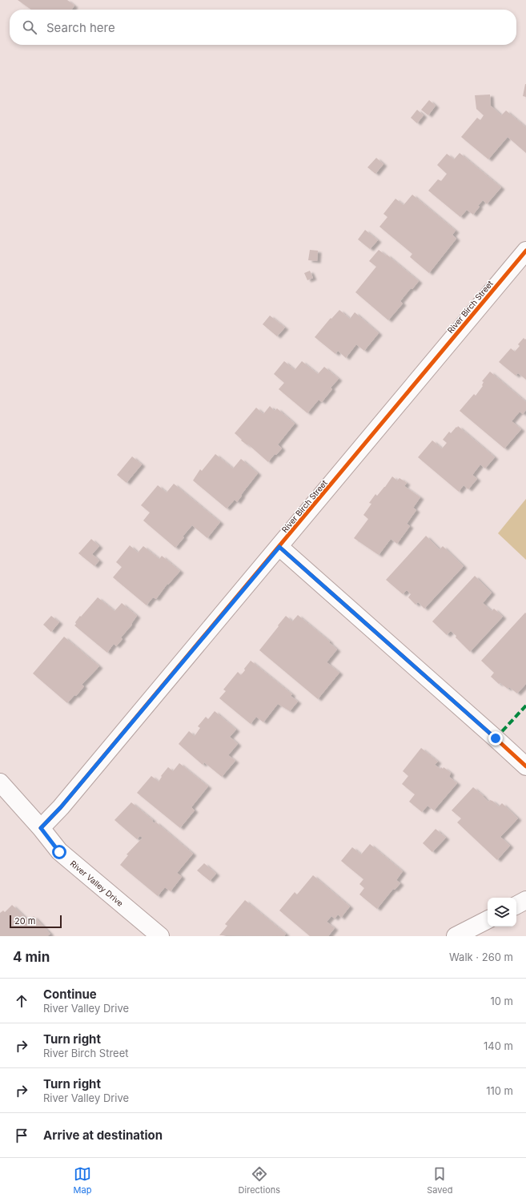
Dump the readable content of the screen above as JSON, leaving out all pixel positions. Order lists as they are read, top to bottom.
{
  "streets": {
    "street": ["River Birch Street", "River Valley Drive"]
  },
  "crossings": [
    ["River Birch Street", "River Valley Drive"]
  ],
  "scale_bar": "20 m",
  "page": {
    "search": "Search here",
    "scale": "20 m",
    "heading": ["4 min", "Walk · 260 m"],
    "list": [
      ["Continue", "River Valley Drive", "10 m"],
      ["Turn right", "River Birch Street", "140 m"],
      ["Turn right", "River Valley Drive", "110 m"],
      "Arrive at destination"
    ],
    "nav": ["Map", "Directions", "Saved"]
  }
}
